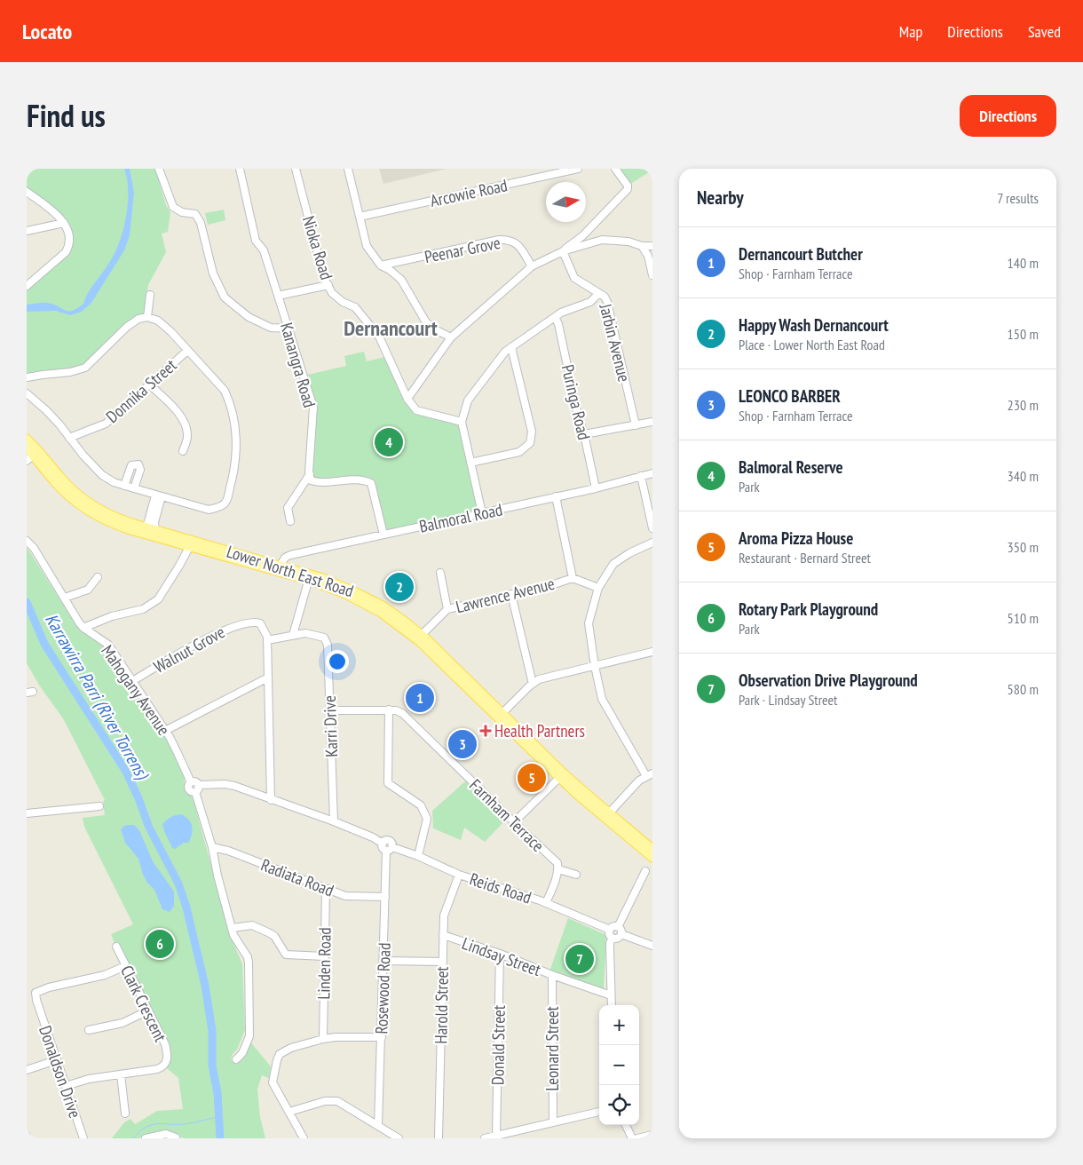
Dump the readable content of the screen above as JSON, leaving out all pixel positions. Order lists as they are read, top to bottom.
{
  "streets": {
    "main road": ["Lower North East Road"],
    "street": [
      "Arcowie Road",
      "Nioka Road",
      "Peenar Grove",
      "Jarbin Avenue",
      "Kanangra Road",
      "Donnika Street",
      "Puringa Road",
      "Balmoral Road",
      "Lawrence Avenue",
      "Walnut Grove",
      "Mahogany Avenue",
      "Karri Drive",
      "Farnham Terrace",
      "Radiata Road",
      "Reids Road",
      "Lindsay Street",
      "Linden Road",
      "Rosewood Road",
      "Clark Crescent",
      "Harold Street",
      "Donald Street",
      "Leonard Street",
      "Donaldson Drive"
    ]
  },
  "crossings": [
    ["Puringa Road", "Balmoral Road"],
    ["Balmoral Road", "Lower North East Road"],
    ["Lower North East Road", "Lawrence Avenue"],
    ["Walnut Grove", "Mahogany Avenue"],
    ["Walnut Grove", "Karri Drive"],
    ["Karri Drive", "Farnham Terrace"],
    ["Radiata Road", "Linden Road"],
    ["Radiata Road", "Rosewood Road"],
    ["Reids Road", "Rosewood Road"],
    ["Reids Road", "Harold Street"],
    ["Lindsay Street", "Harold Street"],
    ["Lindsay Street", "Donald Street"],
    ["Lindsay Street", "Leonard Street"],
    ["Clark Crescent", "Donaldson Drive"]
  ],
  "districts": ["Dernancourt"],
  "water": ["Karrawirra Parri (River Torrens)"],
  "places": {
    "health": ["Health Partners"]
  },
  "north": "right",
  "page": {
    "header": "Locato",
    "nav": ["Map", "Directions", "Saved"],
    "title": "Find us",
    "buttons": "Directions",
    "heading": ["Nearby", "7 results"],
    "list": [
      {
        "mark": "1",
        "name": "Dernancourt Butcher",
        "note": "Shop · Farnham Terrace",
        "value": "140 m"
      },
      {
        "mark": "2",
        "name": "Happy Wash Dernancourt",
        "note": "Place · Lower North East Road",
        "value": "150 m"
      },
      {
        "mark": "3",
        "name": "LEONCO BARBER",
        "note": "Shop · Farnham Terrace",
        "value": "230 m"
      },
      {
        "mark": "4",
        "name": "Balmoral Reserve",
        "note": "Park",
        "value": "340 m"
      },
      {
        "mark": "5",
        "name": "Aroma Pizza House",
        "note": "Restaurant · Bernard Street",
        "value": "350 m"
      },
      {
        "mark": "6",
        "name": "Rotary Park Playground",
        "note": "Park",
        "value": "510 m"
      },
      {
        "mark": "7",
        "name": "Observation Drive Playground",
        "note": "Park · Lindsay Street",
        "value": "580 m"
      }
    ],
    "pins": [
      "4",
      "2",
      "1",
      "3",
      "5",
      "6",
      "7"
    ],
    "map_buttons": ["+", "−"]
  }
}
